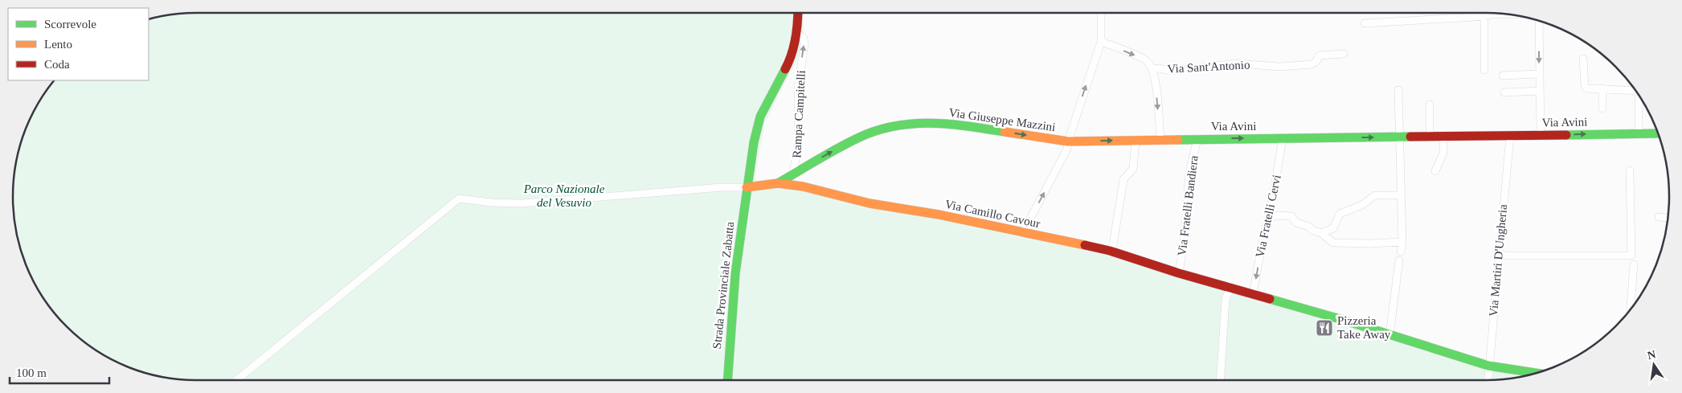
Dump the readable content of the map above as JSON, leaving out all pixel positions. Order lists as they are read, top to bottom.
{
  "streets": {
    "street": [
      "Via Sant'Antonio",
      "Rampa Campitelli",
      "Via Giuseppe Mazzini",
      "Via Avini",
      "Via Fratelli Bandiera",
      "Via Camillo Cavour",
      "Via Fratelli Cervi",
      "Via Martiri D'Ungheria",
      "Strada Provinciale Zabatta"
    ]
  },
  "crossings": [
    ["Rampa Campitelli", "Via Giuseppe Mazzini"],
    ["Rampa Campitelli", "Strada Provinciale Zabatta"],
    ["Via Giuseppe Mazzini", "Via Avini"],
    ["Via Giuseppe Mazzini", "Via Camillo Cavour"],
    ["Via Avini", "Via Fratelli Bandiera"],
    ["Via Avini", "Via Fratelli Cervi"],
    ["Via Avini", "Via Martiri D'Ungheria"],
    ["Via Fratelli Bandiera", "Via Camillo Cavour"],
    ["Via Camillo Cavour", "Via Fratelli Cervi"],
    ["Via Camillo Cavour", "Via Martiri D'Ungheria"],
    ["Via Camillo Cavour", "Strada Provinciale Zabatta"]
  ],
  "one_way": [
    "Rampa Campitelli",
    "Via Giuseppe Mazzini",
    "Via Avini",
    "Via Fratelli Cervi"
  ],
  "parks": ["Parco Nazionale del Vesuvio"],
  "places": {
    "restaurant": ["Pizzeria Take Away"]
  },
  "legend": ["Scorrevole", "Lento", "Coda"],
  "scale_bar": "100 m",
  "north": "top"
}
